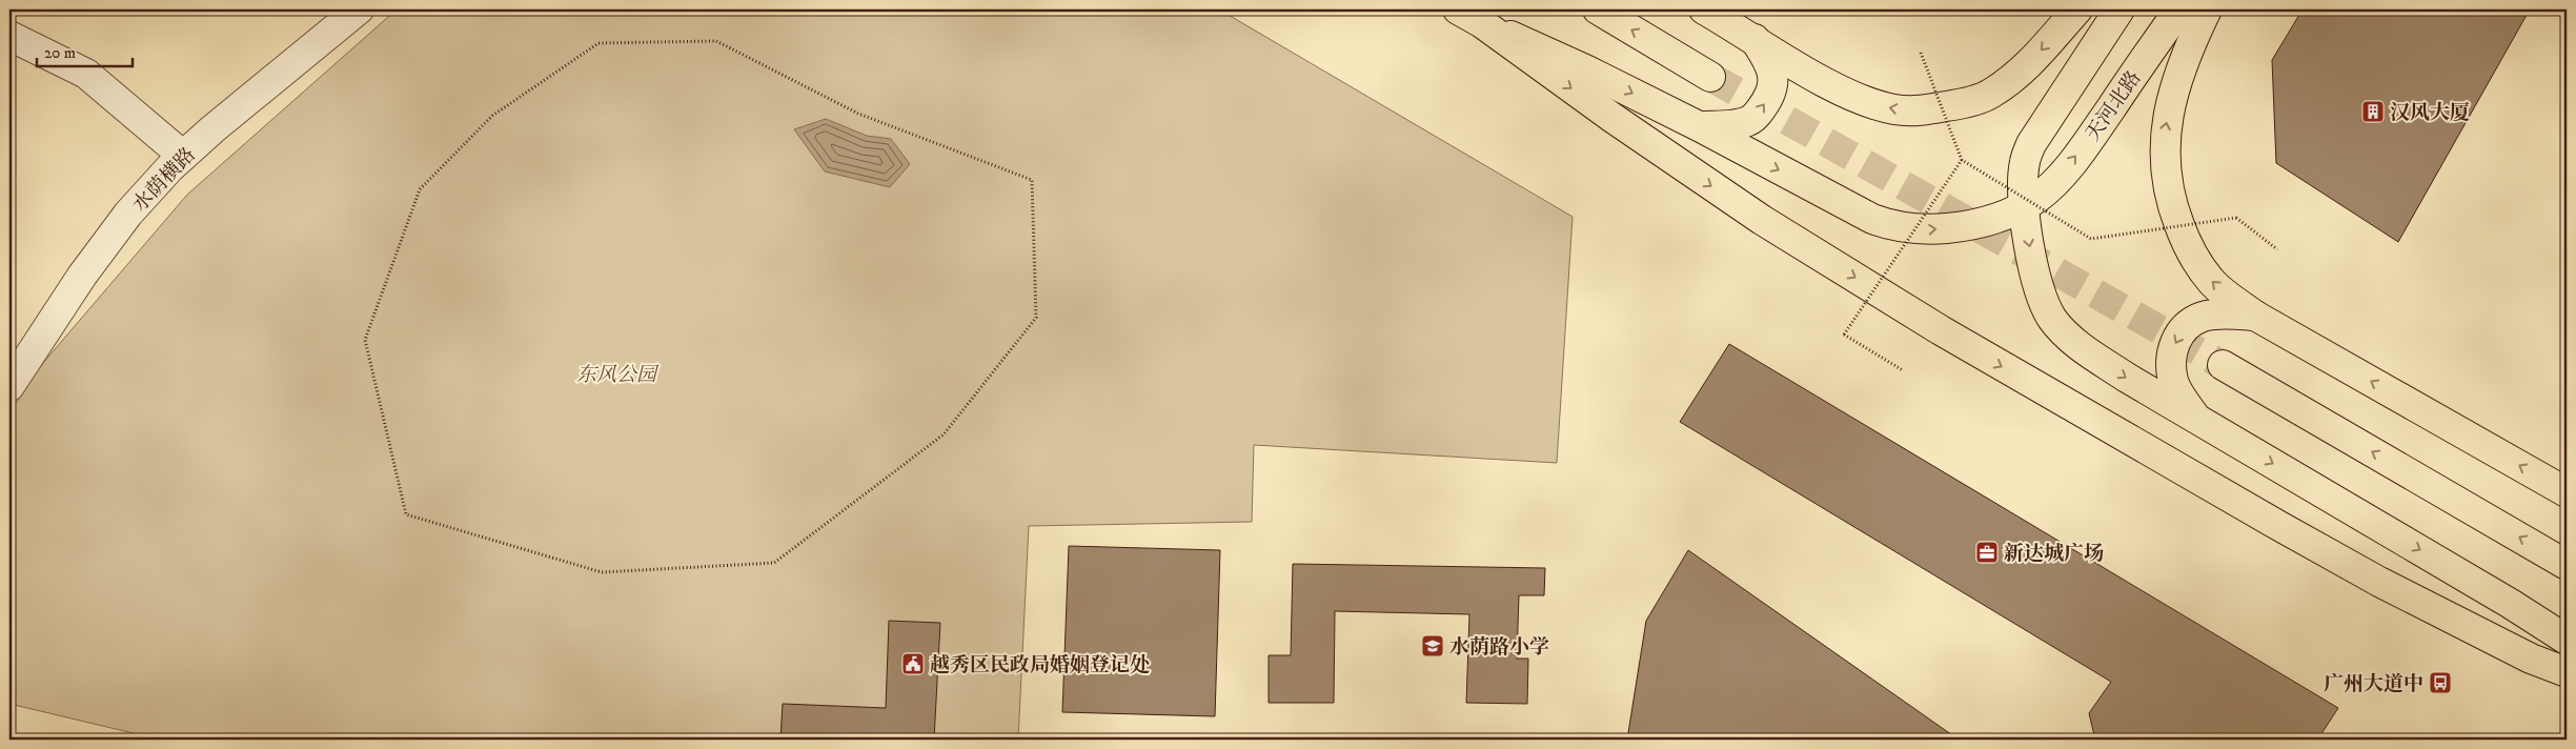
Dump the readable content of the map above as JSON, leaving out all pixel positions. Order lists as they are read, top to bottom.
{
  "streets": {
    "main road": ["天河北路"],
    "street": ["水荫横路"]
  },
  "parks": ["东风公园"],
  "places": {
    "building": ["汉风大厦"],
    "office": ["新达城广场"],
    "school or university": ["水荫路小学"],
    "public building": ["越秀区民政局婚姻登记处"],
    "bus stop": ["广州大道中"]
  },
  "scale_bar": "20 m"
}
